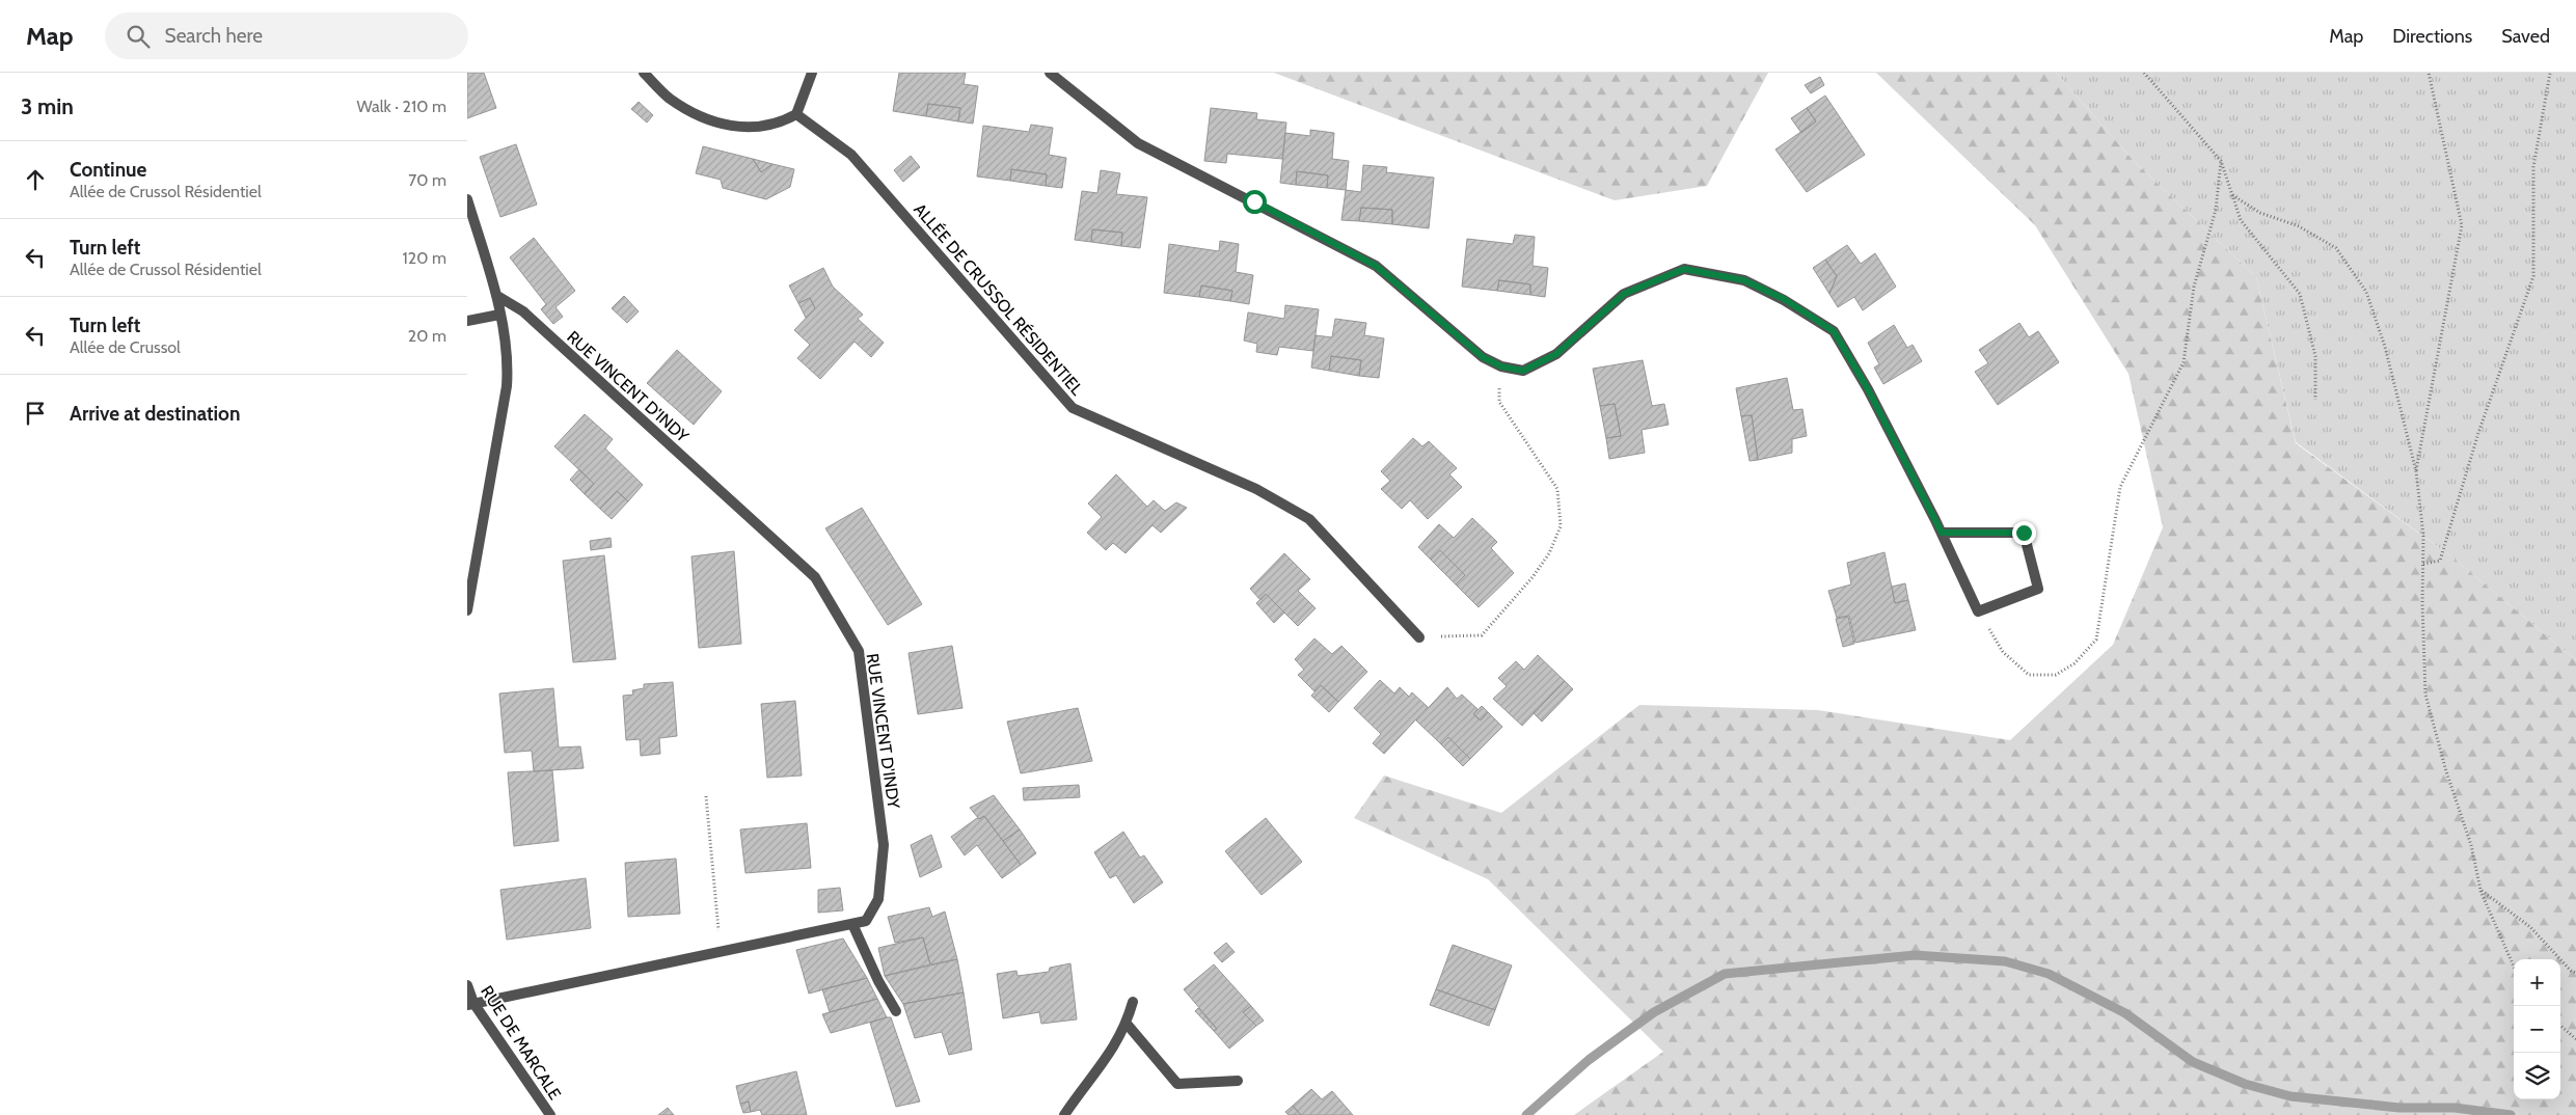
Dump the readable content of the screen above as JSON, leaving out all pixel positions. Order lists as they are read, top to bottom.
{
  "streets": {
    "street": ["ALLÉE DE CRUSSOL RÉSIDENTIEL", "RUE VINCENT D'INDY", "RUE DE MARCALE"]
  },
  "crossings": [
    ["RUE VINCENT D'INDY", "RUE DE MARCALE"]
  ],
  "page": {
    "header": "Map",
    "search": "Search here",
    "nav": ["Map", "Directions", "Saved"],
    "heading": ["3 min", "Walk · 210 m"],
    "list": [
      ["Continue", "Allée de Crussol Résidentiel", "70 m"],
      ["Turn left", "Allée de Crussol Résidentiel", "120 m"],
      ["Turn left", "Allée de Crussol", "20 m"],
      "Arrive at destination"
    ],
    "map_buttons": ["+", "−"]
  }
}
